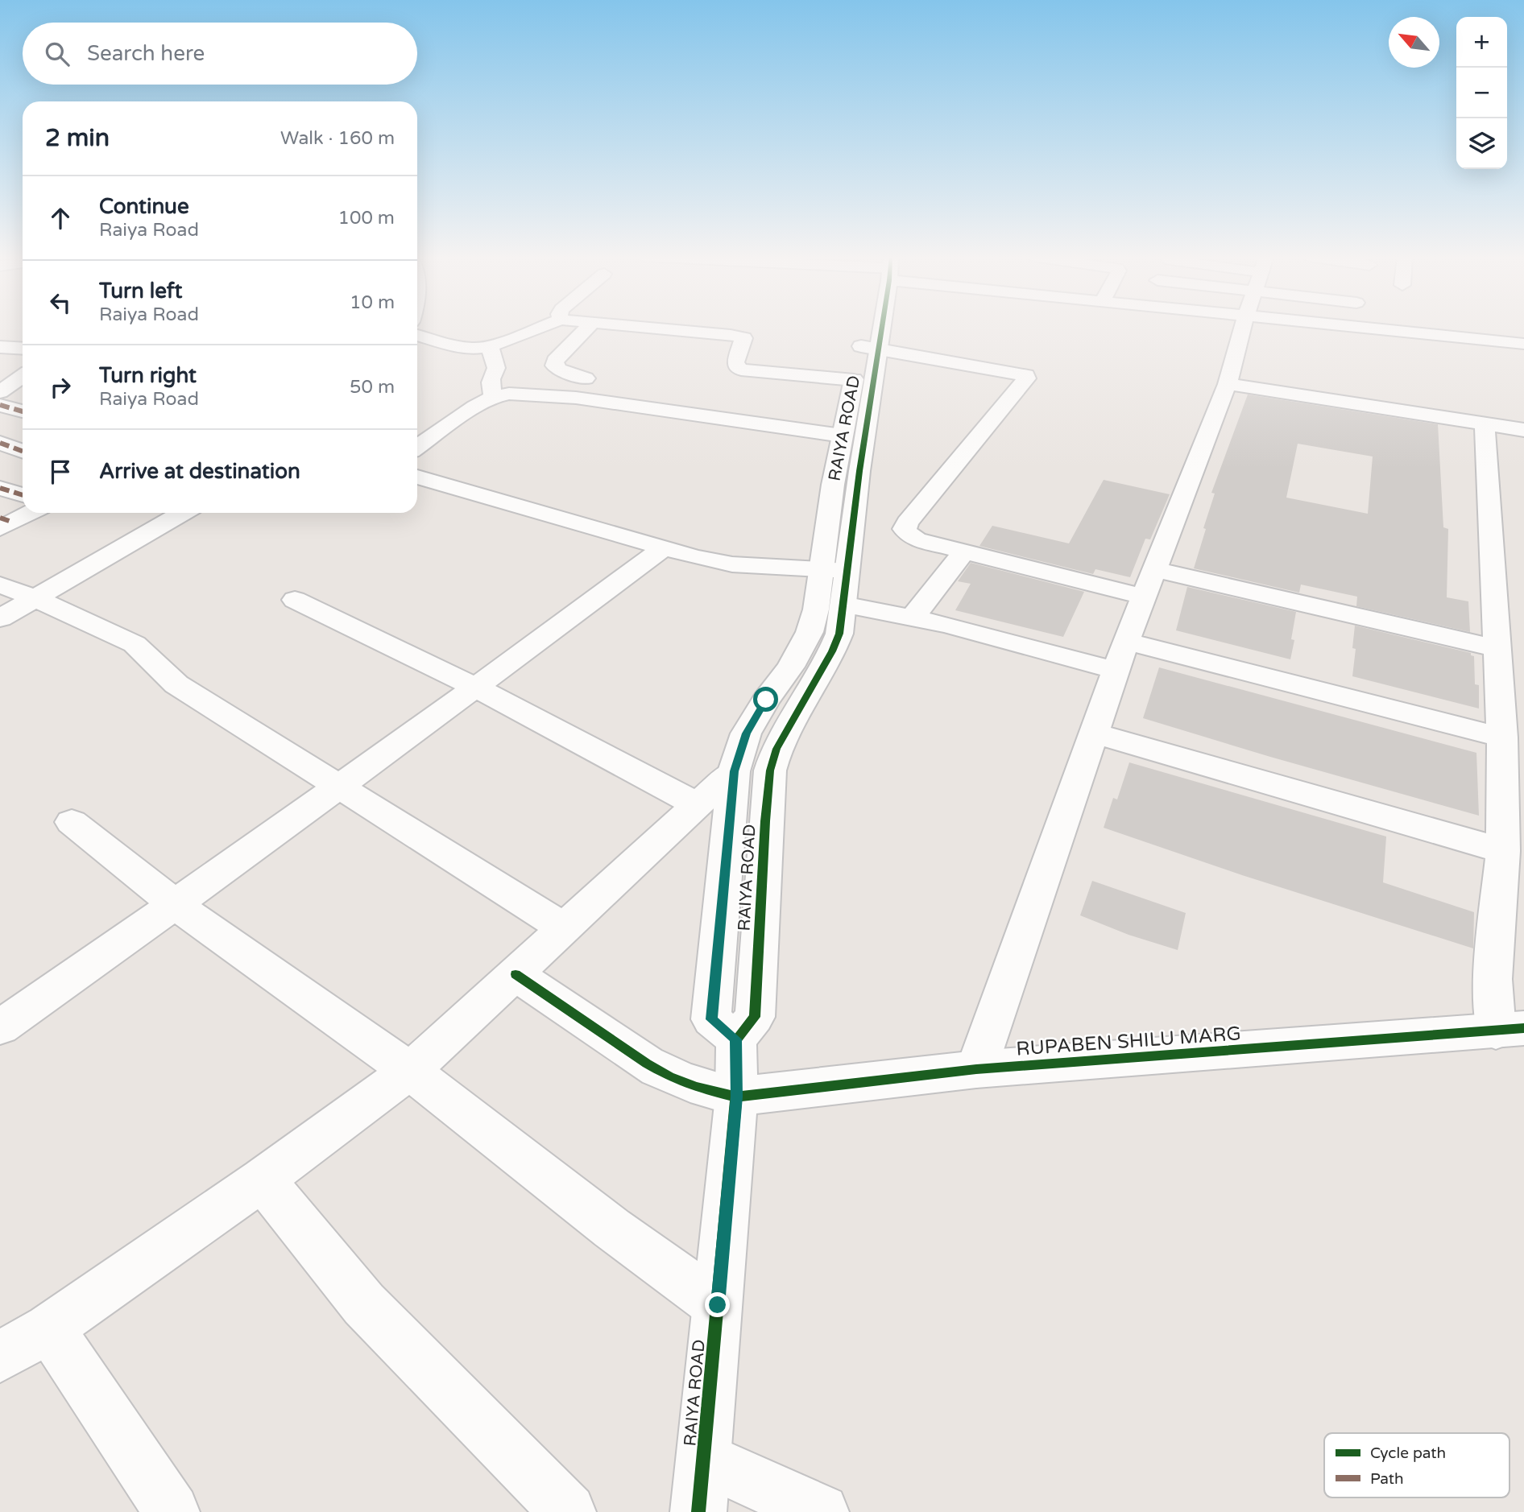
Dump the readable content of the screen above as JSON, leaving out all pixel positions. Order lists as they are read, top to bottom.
{
  "streets": {
    "street": ["RAIYA ROAD", "RUPABEN SHILU MARG"]
  },
  "crossings": [
    ["RAIYA ROAD", "RUPABEN SHILU MARG"]
  ],
  "legend": ["Cycle path", "Path"],
  "north": "top left",
  "page": {
    "map_buttons": ["+", "−"],
    "search": "Search here",
    "heading": ["2 min", "Walk · 160 m"],
    "list": [
      ["Continue", "Raiya Road", "100 m"],
      ["Turn left", "Raiya Road", "10 m"],
      ["Turn right", "Raiya Road", "50 m"],
      "Arrive at destination"
    ]
  }
}
